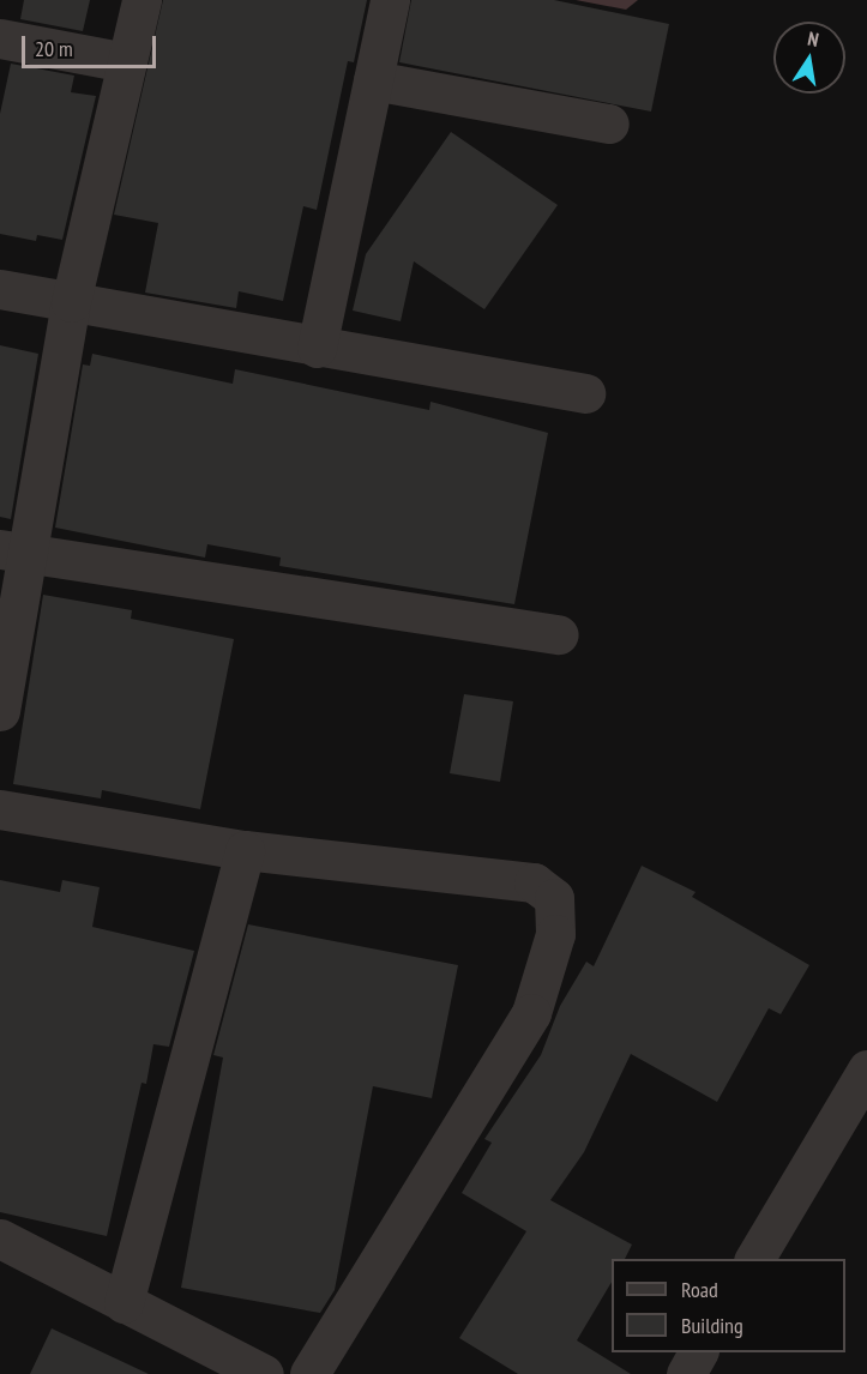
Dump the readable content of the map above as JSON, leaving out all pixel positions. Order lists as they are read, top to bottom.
{
  "legend": ["Road", "Building"],
  "scale_bar": "20 m",
  "north": "top"
}
